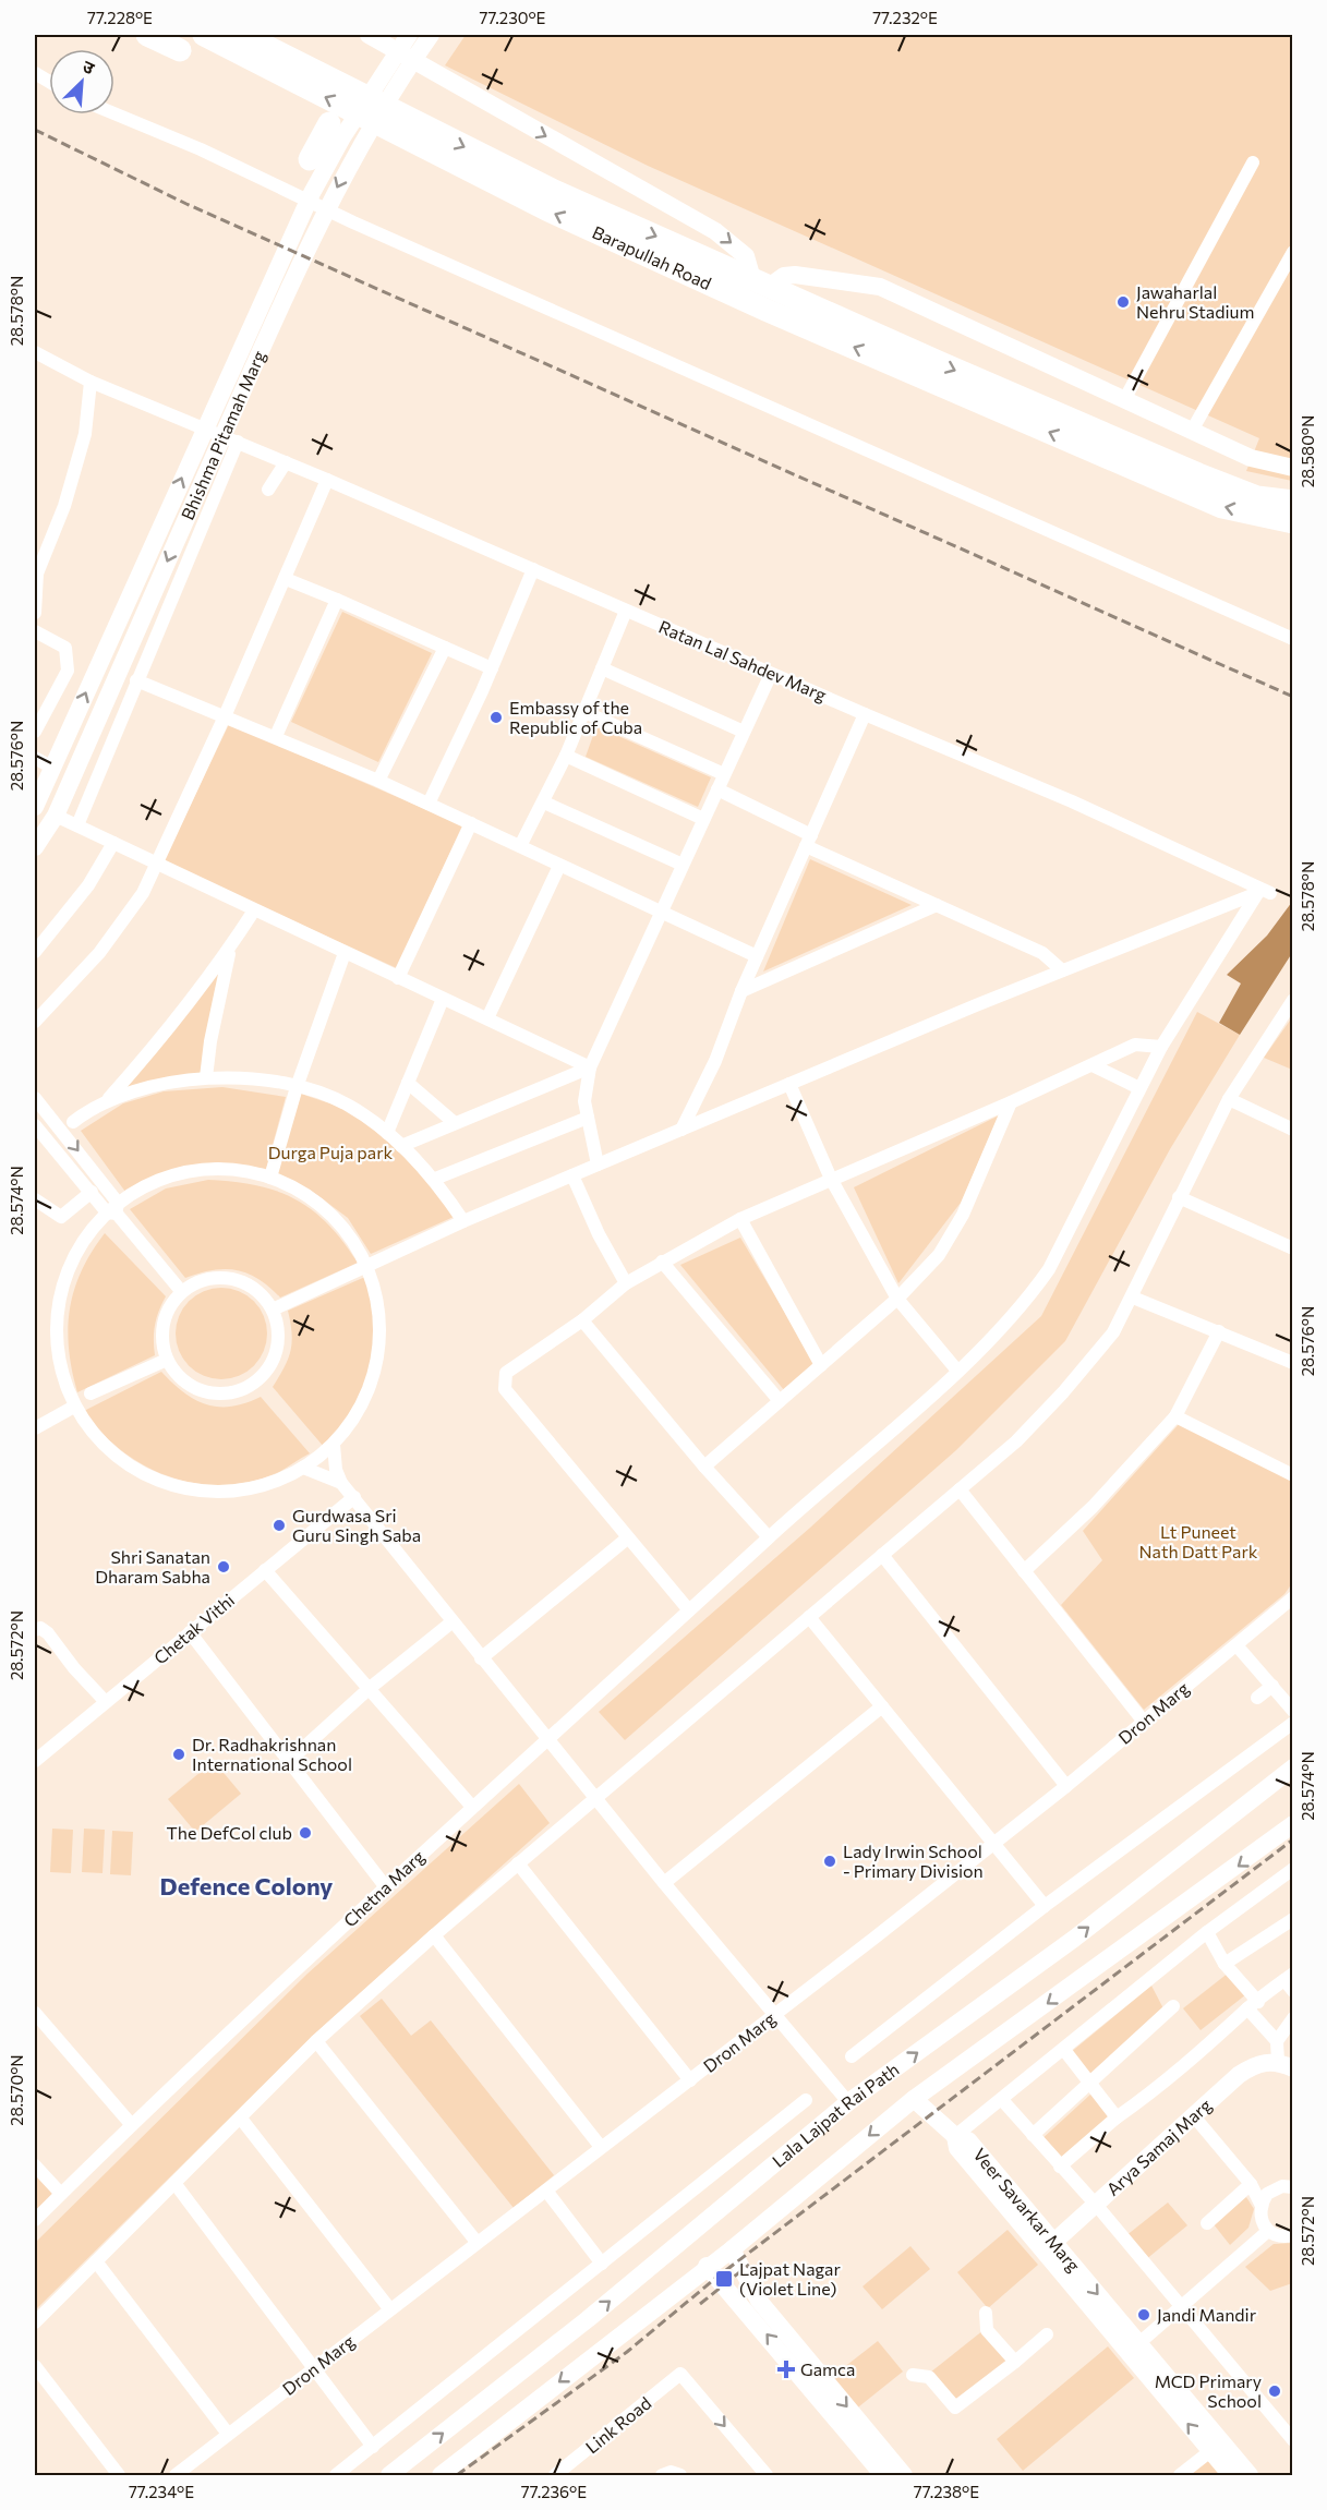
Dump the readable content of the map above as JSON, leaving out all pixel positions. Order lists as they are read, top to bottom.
{
  "streets": {
    "highway": ["Barapullah Road"],
    "main road": [
      "Bhishma Pitamah Marg",
      "Lala Lajpat Rai Path",
      "Arya Samaj Marg",
      "Veer Savarkar Marg"
    ],
    "street": [
      "Ratan Lal Sahdev Marg",
      "Chetak Vithi",
      "Dron Marg",
      "Chetna Marg",
      "Link Road"
    ]
  },
  "crossings": [
    ["Ratan Lal Sahdev Marg", "Chetna Marg"],
    ["Lala Lajpat Rai Path", "Veer Savarkar Marg"],
    ["Arya Samaj Marg", "Veer Savarkar Marg"]
  ],
  "districts": ["Defence Colony"],
  "parks": ["Durga Puja park", "Lt Puneet Nath Datt Park"],
  "places": {
    "other": [
      "Jawaharlal Nehru Stadium",
      "Embassy of the Republic of Cuba",
      "Gurdwasa Sri Guru Singh Saba",
      "Shri Sanatan Dharam Sabha",
      "Dr. Radhakrishnan International School",
      "The DefCol club",
      "Lady Irwin School - Primary Division",
      "Jandi Mandir",
      "MCD Primary School"
    ],
    "transit": ["Lajpat Nagar (Violet Line)"],
    "health": ["Gamca"]
  },
  "north": "top right",
  "coordinates": [
    "77.228°E",
    "77.230°E",
    "77.232°E",
    "28.578°N",
    "28.580°N",
    "28.576°N",
    "28.574°N",
    "28.572°N",
    "28.570°N",
    "77.234°E",
    "77.236°E",
    "77.238°E"
  ]
}
